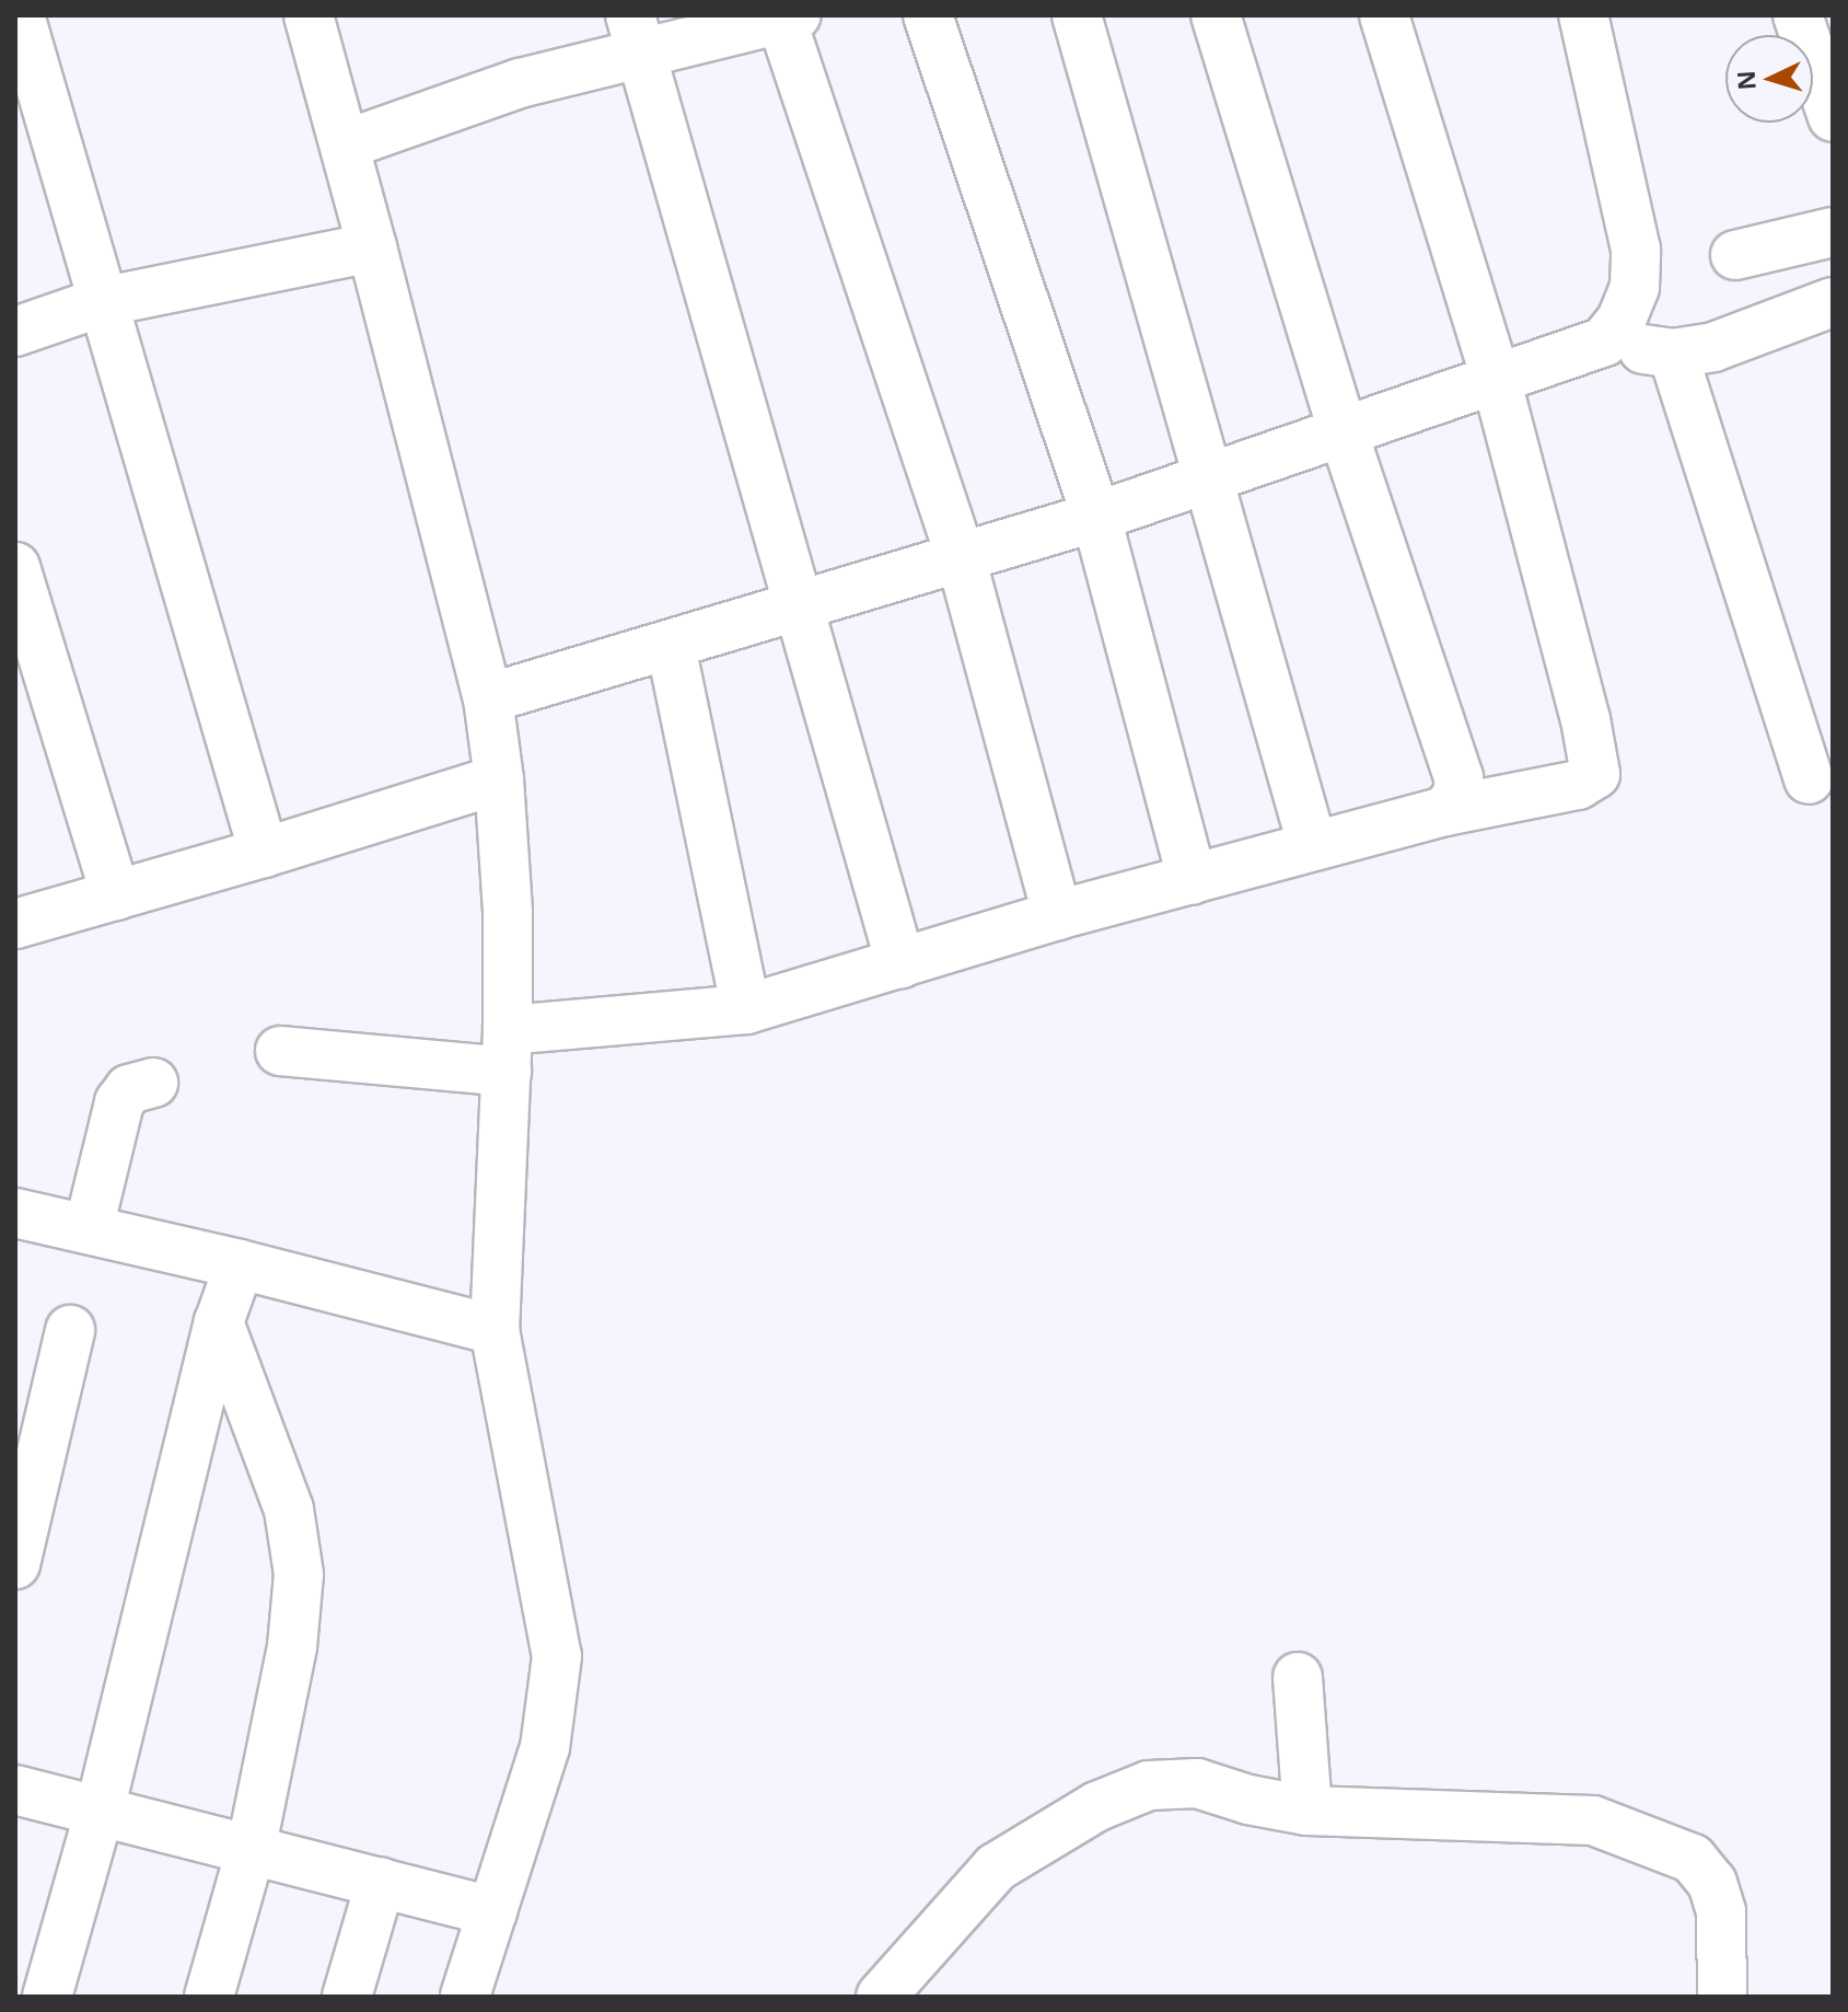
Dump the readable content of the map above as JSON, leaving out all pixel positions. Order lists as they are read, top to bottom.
{
  "north": "left"
}
